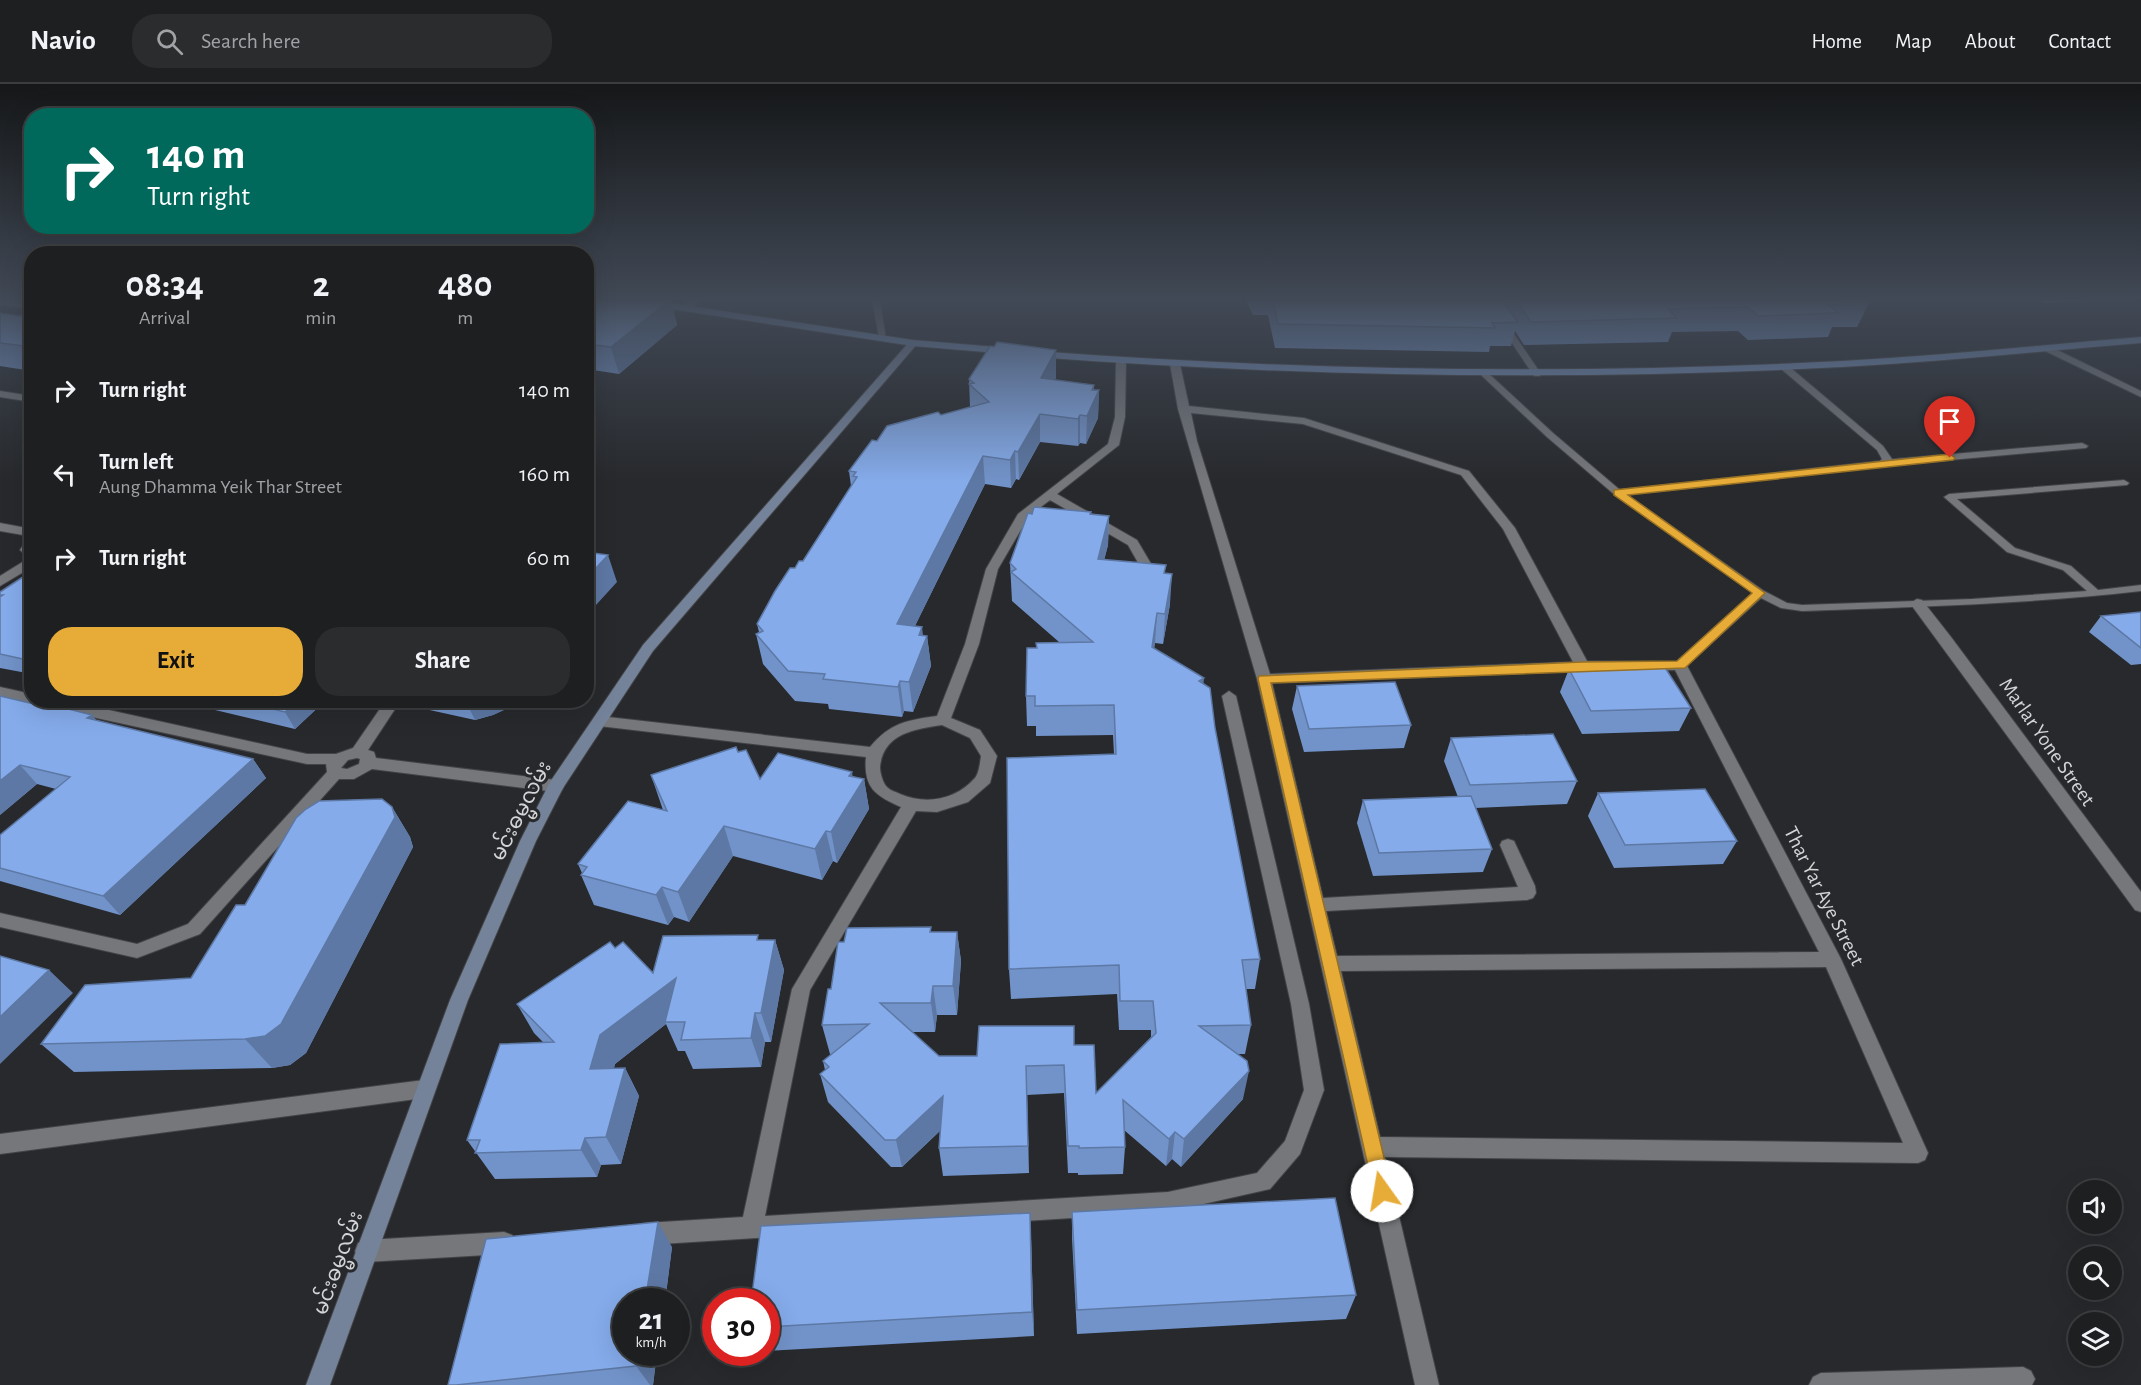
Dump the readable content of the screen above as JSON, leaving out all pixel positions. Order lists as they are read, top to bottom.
{
  "streets": {
    "main road": ["မင်းဓမ္မလမ်း"],
    "street": ["Marlar Yone Street", "Thar Yar Aye Street"]
  },
  "page": {
    "header": "Navio",
    "search": "Search here",
    "nav": [
      "Home",
      "Map",
      "About",
      "Contact"
    ],
    "turn": ["140 m", "Turn right"],
    "eta": [
      "08:34",
      "Arrival",
      "2",
      "min",
      "480",
      "m"
    ],
    "list": [
      {
        "name": "Turn right",
        "value": "140 m"
      },
      {
        "name": "Turn left",
        "note": "Aung Dhamma Yeik Thar Street",
        "value": "160 m"
      },
      {
        "name": "Turn right",
        "value": "60 m"
      }
    ],
    "buttons": ["Exit", "Share"],
    "speed": "21 km/h",
    "limit": "30"
  }
}
